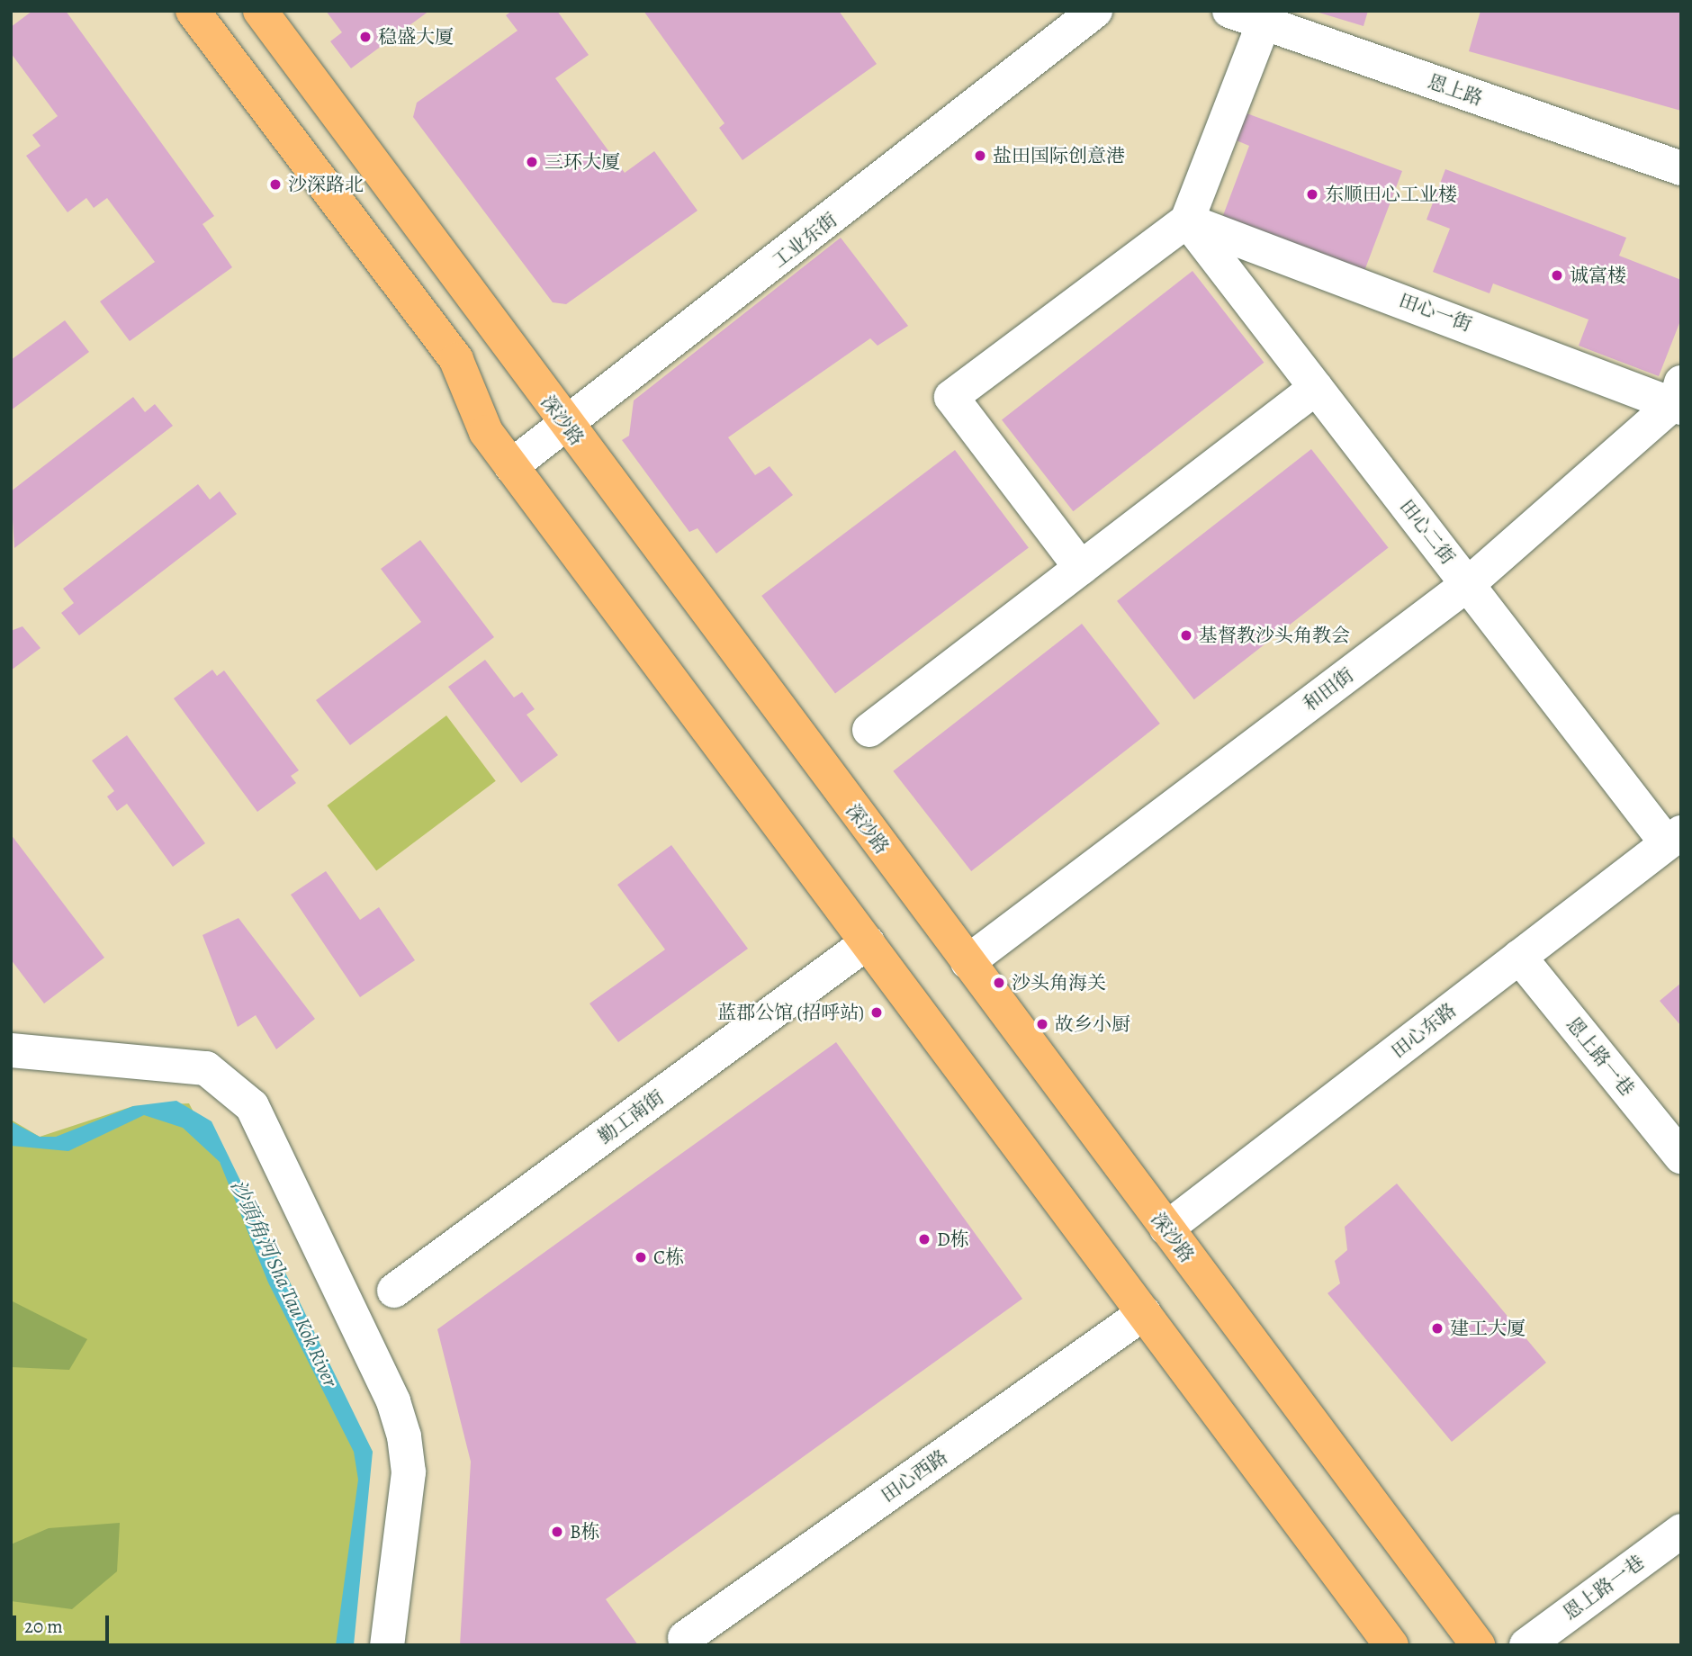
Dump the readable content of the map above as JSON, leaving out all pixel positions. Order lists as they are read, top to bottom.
{
  "streets": {
    "main road": ["深沙路"],
    "street": [
      "恩上路",
      "工业东街",
      "田心一街",
      "田心二街",
      "和田街",
      "田心东路",
      "恩上路一巷",
      "勤工南街",
      "田心西路"
    ]
  },
  "crossings": [
    ["工业东街", "深沙路"],
    ["田心一街", "田心二街"],
    ["田心一街", "和田街"],
    ["深沙路", "和田街"],
    ["深沙路", "田心东路"],
    ["田心二街", "和田街"],
    ["田心二街", "田心东路"],
    ["田心东路", "恩上路一巷"]
  ],
  "water": ["沙頭角河 Sha Tau Kok River"],
  "places": [
    "稳盛大厦",
    "盐田国际创意港",
    "三环大厦",
    "沙深路北",
    "东顺田心工业楼",
    "诚富楼",
    "基督教沙头角教会",
    "沙头角海关",
    "蓝郡公馆 (招呼站)",
    "故乡小厨",
    "D栋",
    "C栋",
    "建工大厦",
    "B栋"
  ],
  "scale_bar": "20 m"
}
